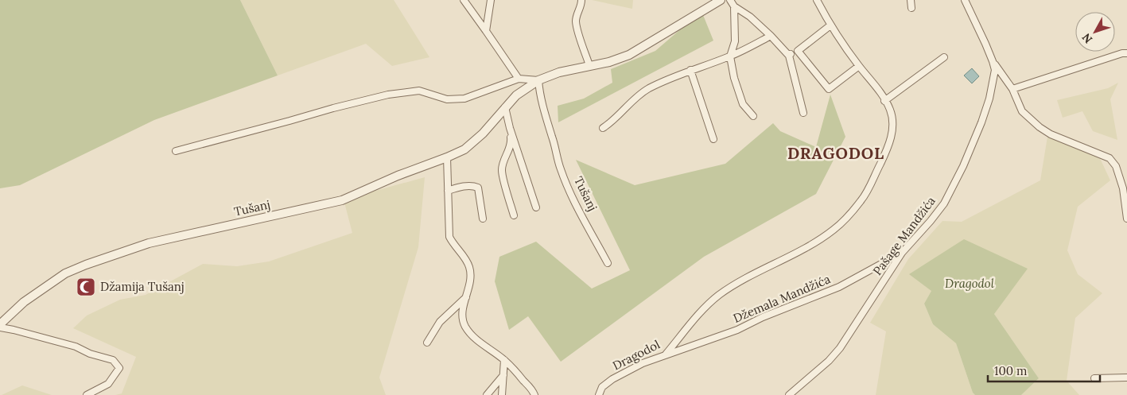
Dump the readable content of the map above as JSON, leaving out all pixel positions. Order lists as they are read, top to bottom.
{
  "streets": {
    "street": [
      "Tušanj",
      "Pašage Mandžića",
      "Džemala Mandžića",
      "Dragodol"
    ]
  },
  "crossings": [
    ["Pašage Mandžića", "Džemala Mandžića"],
    ["Džemala Mandžića", "Dragodol"]
  ],
  "districts": ["DRAGODOL"],
  "parks": ["Dragodol"],
  "places": {
    "mosque": ["Džamija Tušanj"]
  },
  "scale_bar": "100 m",
  "north": "bottom left"
}
